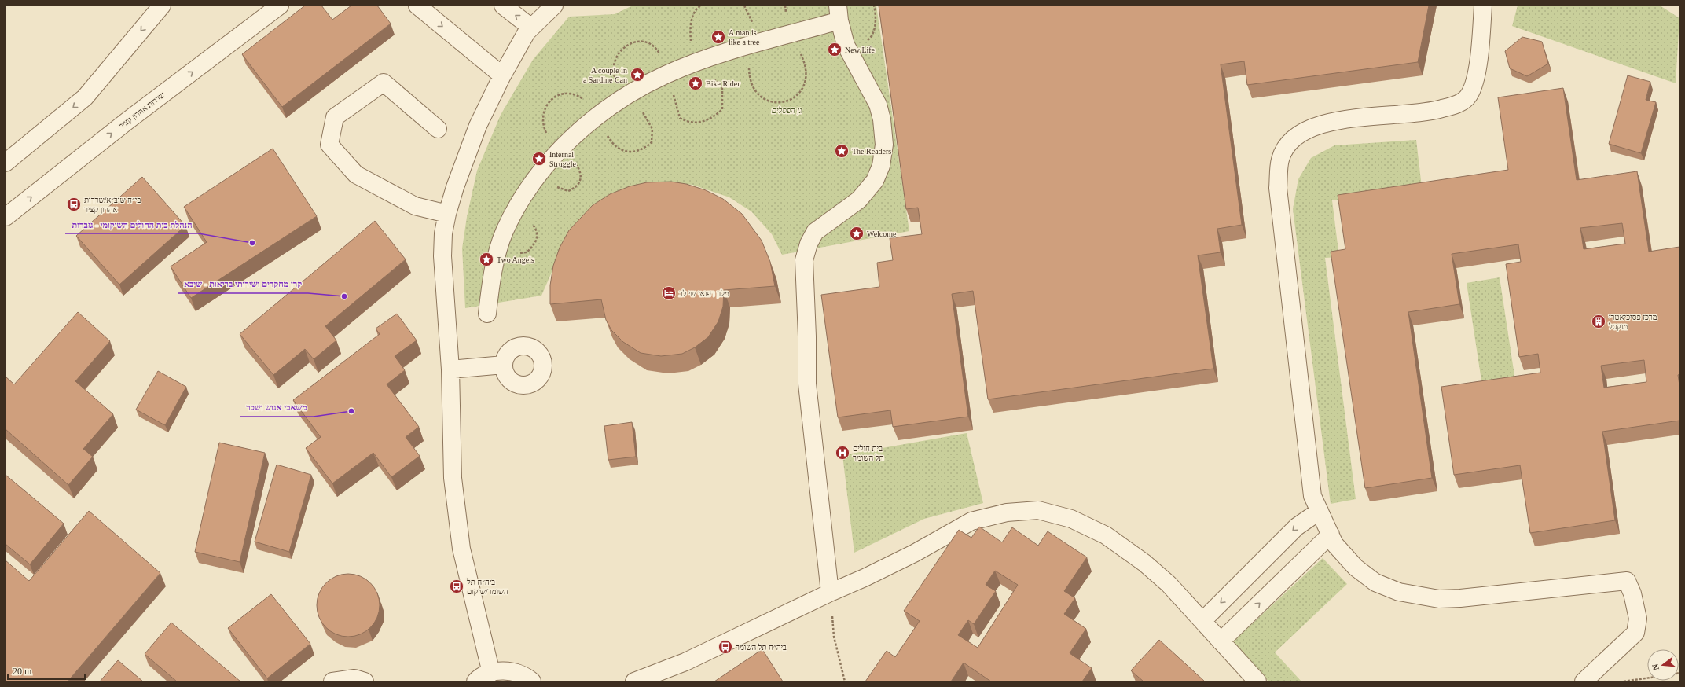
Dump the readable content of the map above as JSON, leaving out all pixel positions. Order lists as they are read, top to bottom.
{
  "streets": {
    "street": ["שדרות אהרון קציר"]
  },
  "parks": ["גן הפסלים"],
  "places": {
    "place": [
      "A man is like a tree",
      "New Life",
      "A couple in a Sardine Can",
      "Bike Rider",
      "The Readers",
      "Internal Struggle",
      "Welcome",
      "Two Angels"
    ],
    "bus stop": ["בי״ח שיב״א/שדרות אהרון קציר", "ביה״ח תל השומר/שיקום", "ביה״ח תל השומר"],
    "other": ["הנהלת בית החולים השיקומי - גזברות", "קרן מחקרים ושירותי בריאות - שיבא", "משאבי אנוש ושכר"],
    "hotel": ["מלון רפואי שי לב"],
    "building": ["מרכז פסיכיאטרי מוקסל"],
    "hospital": ["בית חולים תל השומר"]
  },
  "scale_bar": "20 m",
  "north": "left"
}
